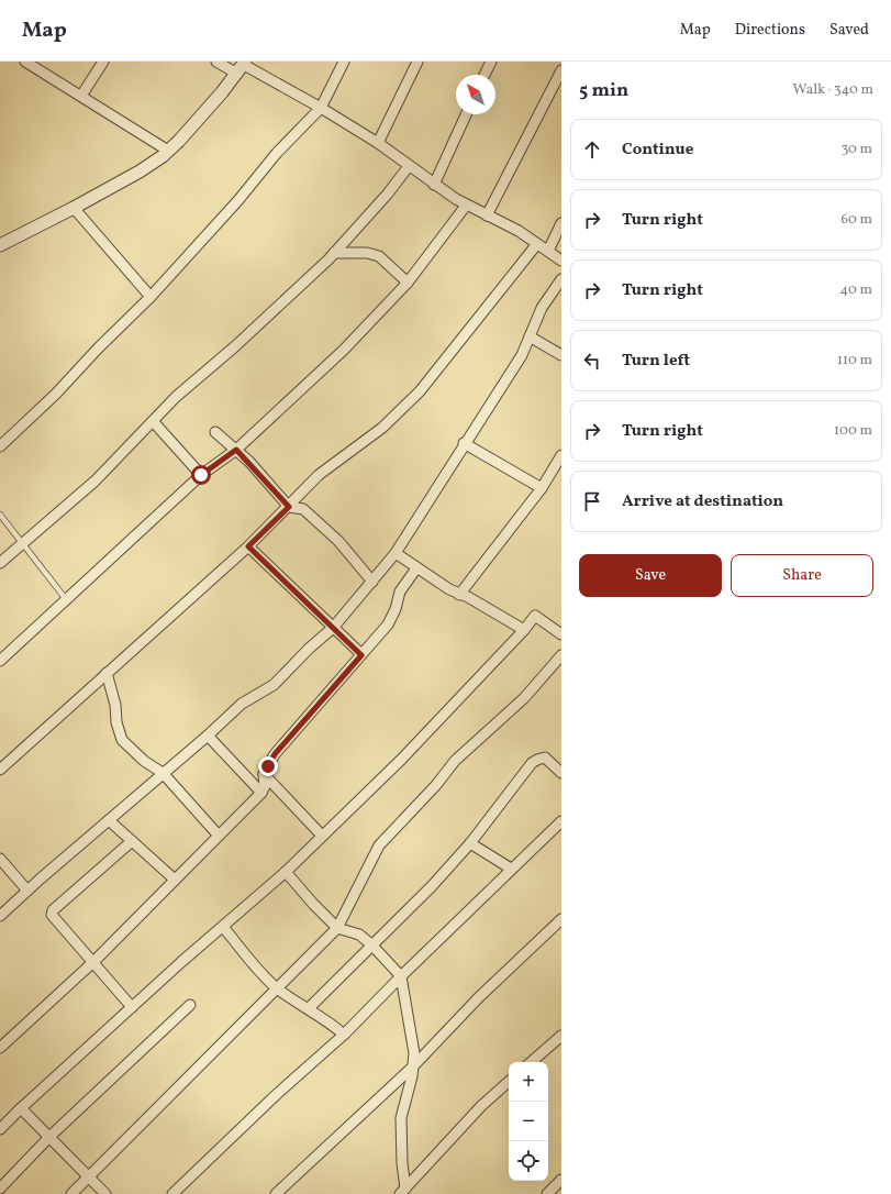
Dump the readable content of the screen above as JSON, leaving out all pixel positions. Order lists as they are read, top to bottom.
{
  "north": "top left",
  "page": {
    "header": "Map",
    "nav": ["Map", "Directions", "Saved"],
    "heading": ["5 min", "Walk · 340 m"],
    "list": [
      ["Continue", "30 m"],
      ["Turn right", "60 m"],
      ["Turn right", "40 m"],
      ["Turn left", "110 m"],
      ["Turn right", "100 m"],
      "Arrive at destination"
    ],
    "buttons": ["Save", "Share"],
    "map_buttons": ["+", "−"]
  }
}
